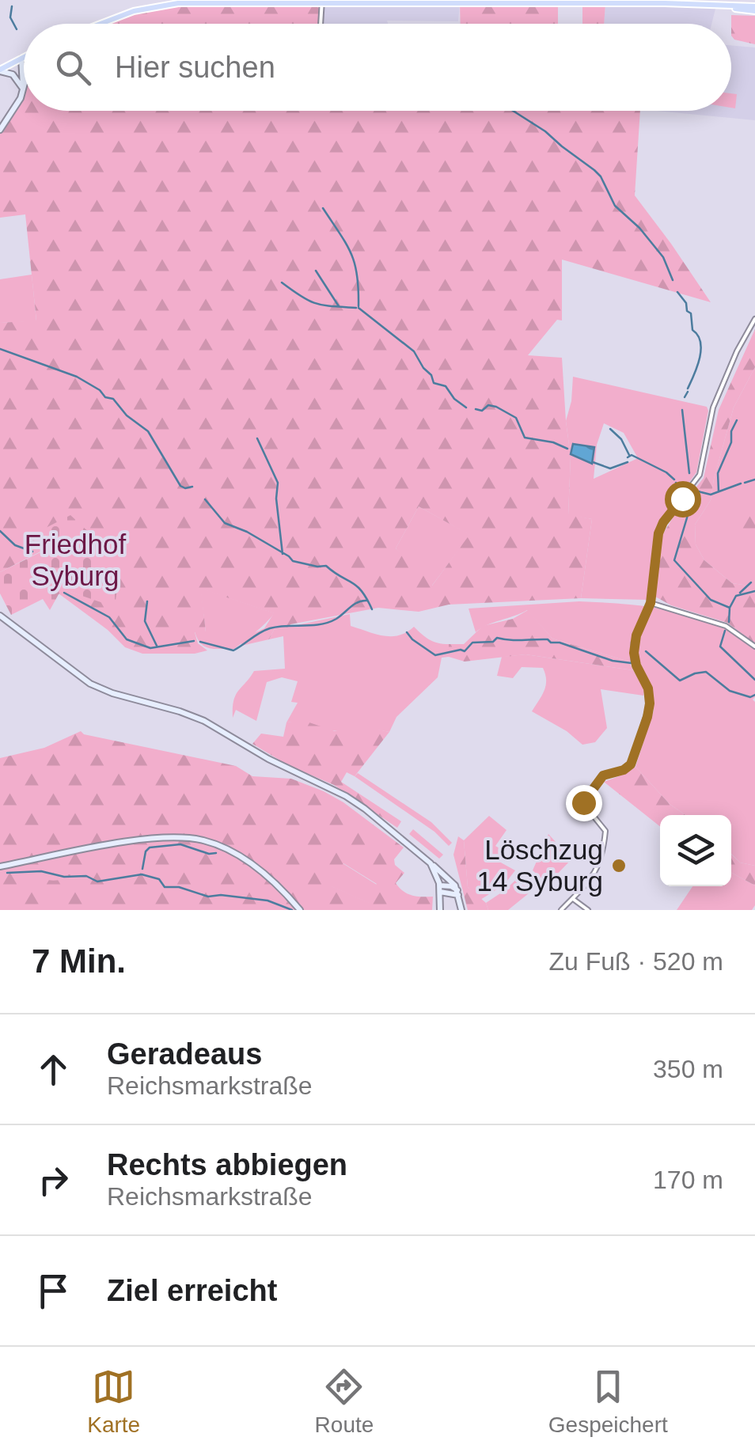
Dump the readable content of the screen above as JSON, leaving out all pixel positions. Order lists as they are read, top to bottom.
{
  "parks": ["Friedhof Syburg"],
  "places": ["Löschzug 14 Syburg"],
  "page": {
    "search": "Hier suchen",
    "heading": ["7 Min.", "Zu Fuß · 520 m"],
    "list": [
      ["Geradeaus", "Reichsmarkstraße", "350 m"],
      ["Rechts abbiegen", "Reichsmarkstraße", "170 m"],
      "Ziel erreicht"
    ],
    "nav": ["Karte", "Route", "Gespeichert"]
  }
}
